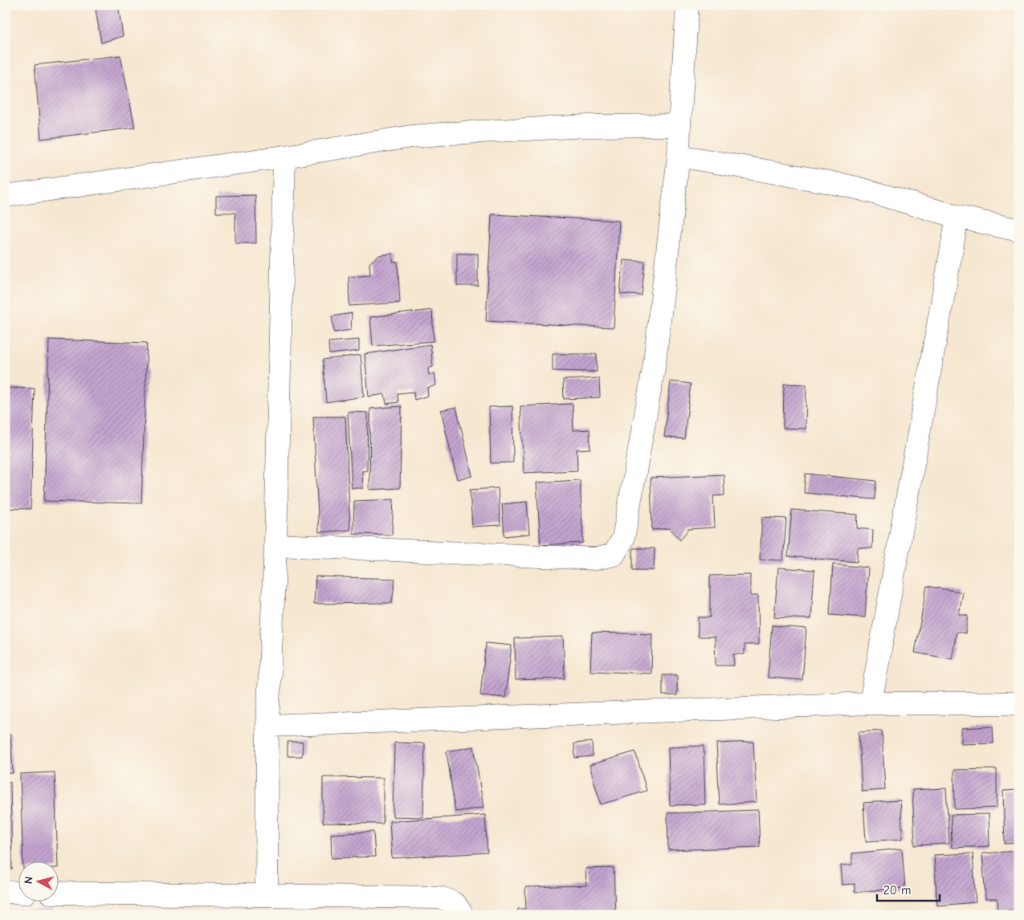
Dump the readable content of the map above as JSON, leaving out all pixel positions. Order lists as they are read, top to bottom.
{
  "scale_bar": "20 m",
  "north": "left"
}
